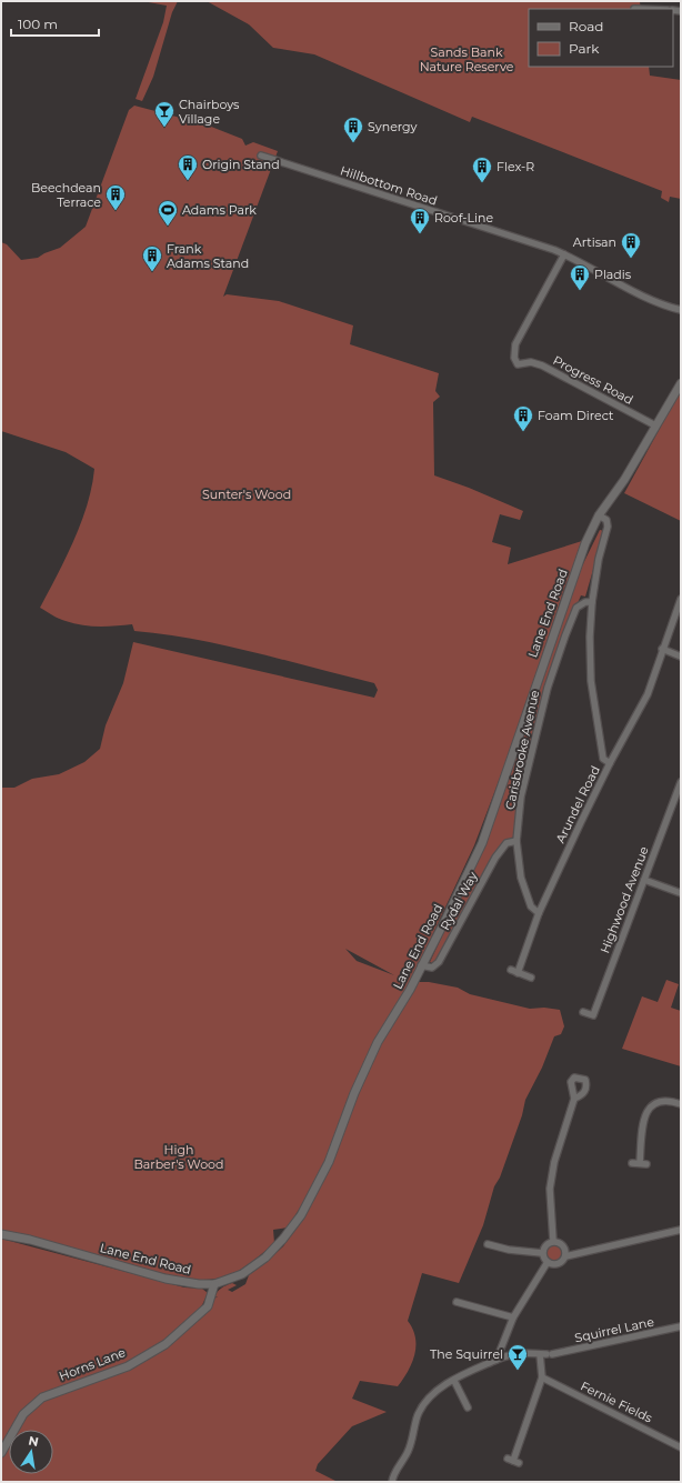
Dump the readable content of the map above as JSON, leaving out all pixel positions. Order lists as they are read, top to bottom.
{
  "streets": {
    "street": [
      "Hillbottom Road",
      "Progress Road",
      "Lane End Road",
      "Carisbrooke Avenue",
      "Arundel Road",
      "Highwood Avenue",
      "Rydal Way",
      "Squirrel Lane",
      "Horns Lane",
      "Fernie Fields"
    ]
  },
  "crossings": [
    ["Hillbottom Road", "Progress Road"],
    ["Progress Road", "Lane End Road"],
    ["Lane End Road", "Rydal Way"],
    ["Lane End Road", "Horns Lane"],
    ["Carisbrooke Avenue", "Arundel Road"],
    ["Carisbrooke Avenue", "Rydal Way"]
  ],
  "parks": ["Sands Bank Nature Reserve", "Sunter's Wood", "High Barber's Wood"],
  "places": {
    "bar": ["Chairboys Village", "The Squirrel"],
    "building": [
      "Synergy",
      "Origin Stand",
      "Flex-R",
      "Beechdean Terrace",
      "Roof-Line",
      "Artisan",
      "Frank Adams Stand",
      "Pladis",
      "Foam Direct"
    ],
    "sports": ["Adams Park"]
  },
  "legend": ["Road", "Park"],
  "scale_bar": "100 m",
  "north": "top"
}
